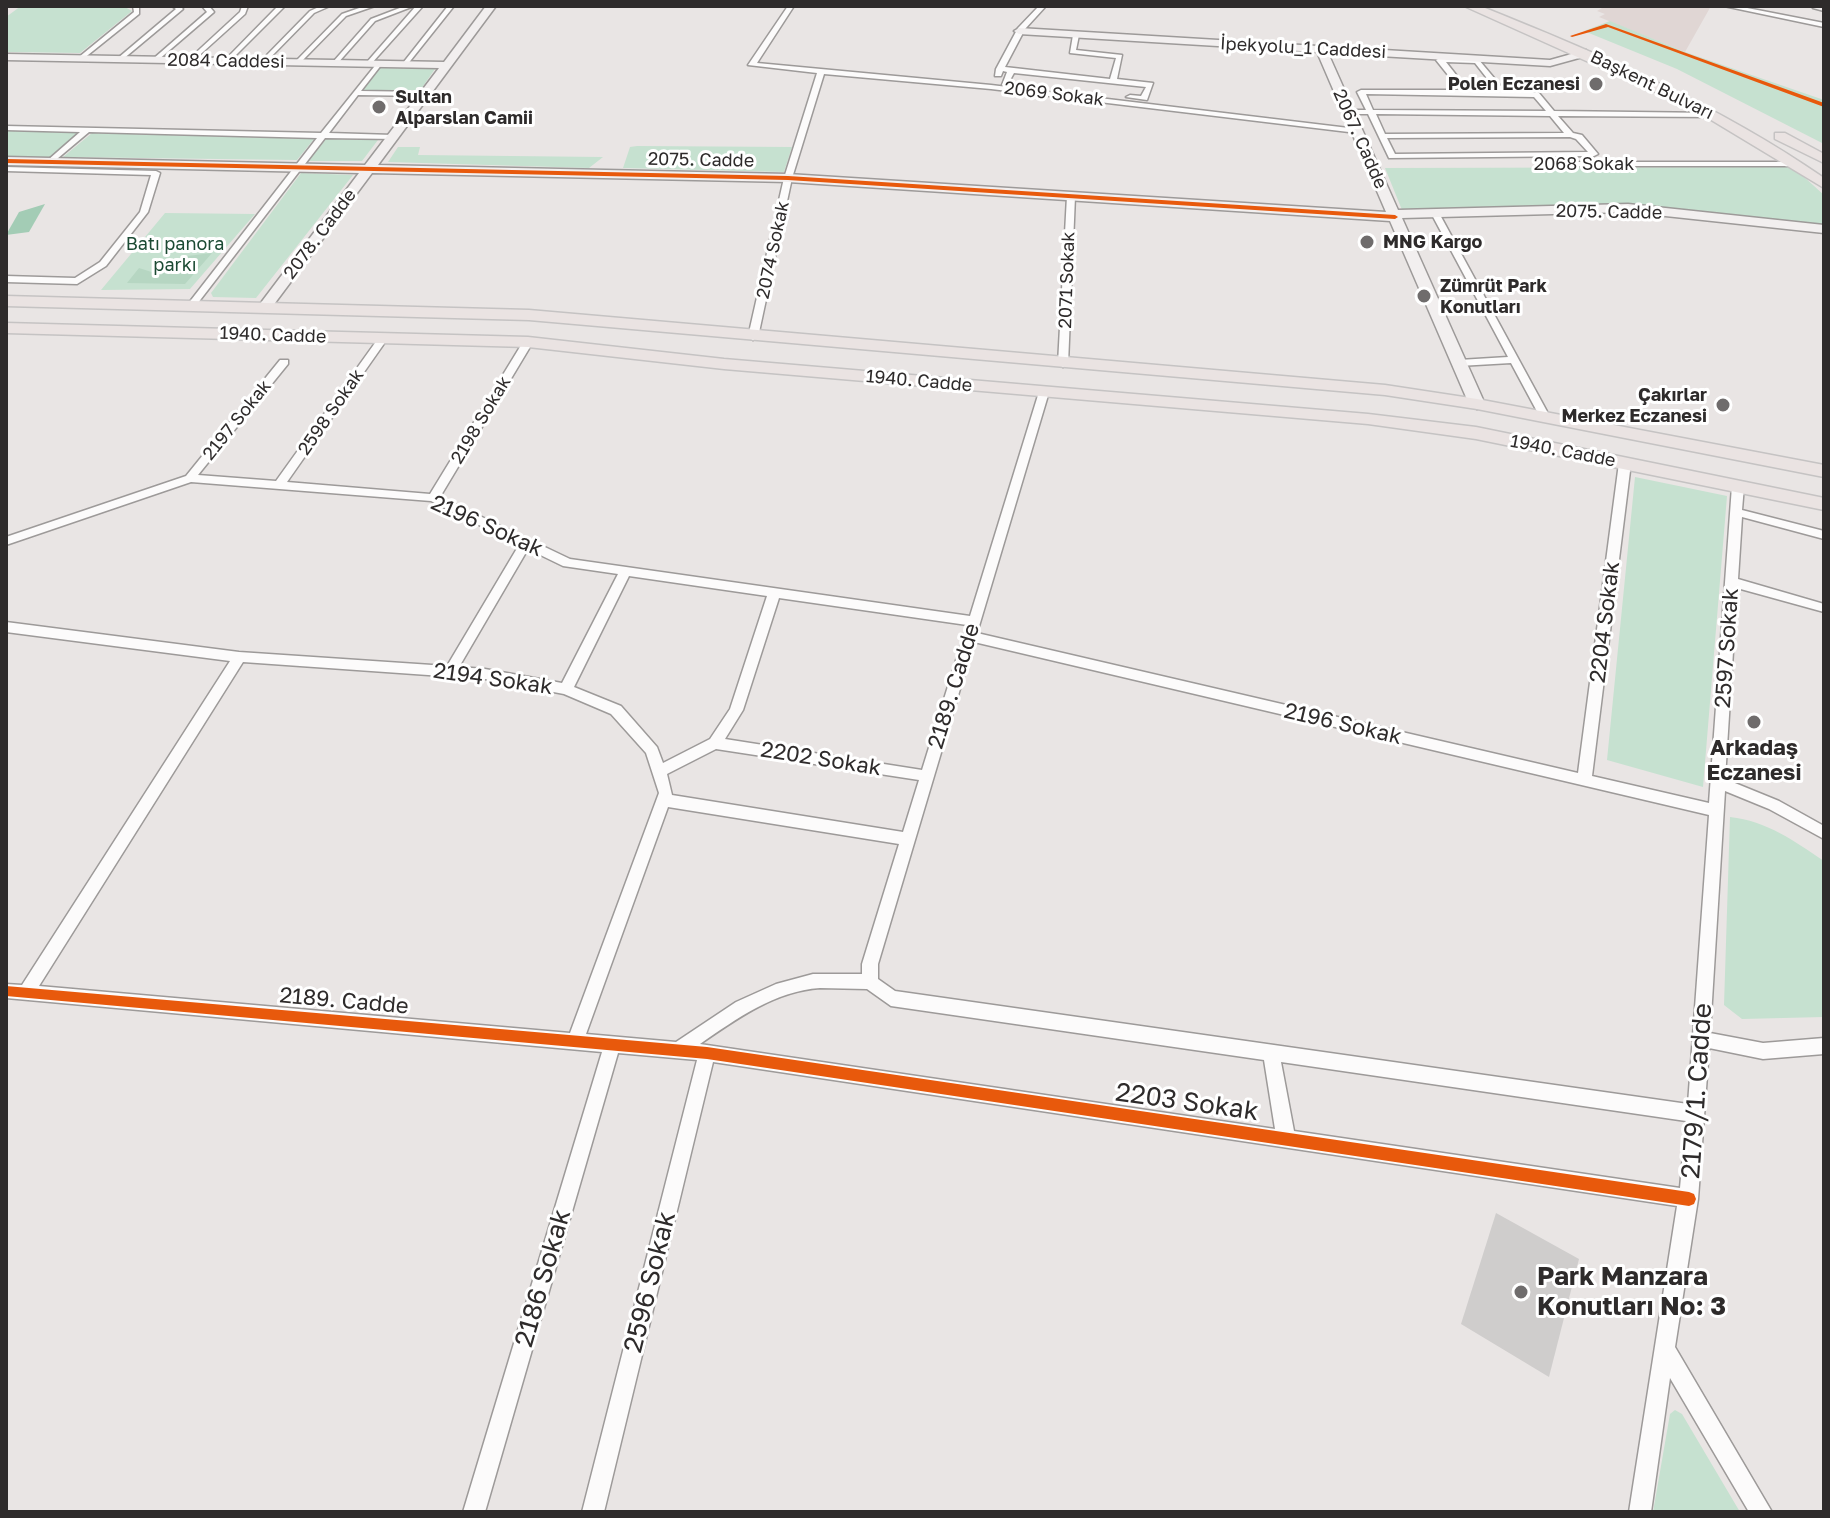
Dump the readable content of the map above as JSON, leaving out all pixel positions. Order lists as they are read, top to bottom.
{
  "streets": {
    "main road": ["Başkent Bulvarı", "1940. Cadde"],
    "street": [
      "İpekyolu_1 Caddesi",
      "2084 Caddesi",
      "2069 Sokak",
      "2067. Cadde",
      "2075. Cadde",
      "2068 Sokak",
      "2078. Cadde",
      "2074 Sokak",
      "2071 Sokak",
      "2598 Sokak",
      "2197 Sokak",
      "2198 Sokak",
      "2196 Sokak",
      "2204 Sokak",
      "2597 Sokak",
      "2194 Sokak",
      "2189. Cadde",
      "2202 Sokak",
      "2179/1. Cadde",
      "2203 Sokak",
      "2186 Sokak",
      "2596 Sokak"
    ]
  },
  "crossings": [
    ["İpekyolu_1 Caddesi", "Başkent Bulvarı"],
    ["İpekyolu_1 Caddesi", "2067. Cadde"],
    ["2084 Caddesi", "2078. Cadde"],
    ["Başkent Bulvarı", "2068 Sokak"],
    ["2069 Sokak", "2067. Cadde"],
    ["2069 Sokak", "2074 Sokak"],
    ["2067. Cadde", "2075. Cadde"],
    ["2067. Cadde", "2068 Sokak"],
    ["2067. Cadde", "1940. Cadde"],
    ["2075. Cadde", "2078. Cadde"],
    ["2075. Cadde", "2074 Sokak"],
    ["2075. Cadde", "2071 Sokak"],
    ["2078. Cadde", "1940. Cadde"],
    ["2074 Sokak", "1940. Cadde"],
    ["2071 Sokak", "1940. Cadde"],
    ["1940. Cadde", "2598 Sokak"],
    ["1940. Cadde", "2198 Sokak"],
    ["1940. Cadde", "2204 Sokak"],
    ["1940. Cadde", "2597 Sokak"],
    ["1940. Cadde", "2189. Cadde"],
    ["2598 Sokak", "2196 Sokak"],
    ["2197 Sokak", "2196 Sokak"],
    ["2198 Sokak", "2196 Sokak"],
    ["2196 Sokak", "2204 Sokak"],
    ["2196 Sokak", "2597 Sokak"],
    ["2196 Sokak", "2189. Cadde"],
    ["2196 Sokak", "2179/1. Cadde"],
    ["2597 Sokak", "2179/1. Cadde"],
    ["2189. Cadde", "2202 Sokak"],
    ["2189. Cadde", "2203 Sokak"],
    ["2189. Cadde", "2186 Sokak"],
    ["2179/1. Cadde", "2203 Sokak"],
    ["2203 Sokak", "2596 Sokak"]
  ],
  "parks": ["Batı panora parkı"],
  "places": [
    "Polen Eczanesi",
    "Sultan Alparslan Camii",
    "MNG Kargo",
    "Zümrüt Park Konutları",
    "Çakırlar Merkez Eczanesi",
    "Arkadaş Eczanesi",
    "Park Manzara Konutları No: 3"
  ]
}
